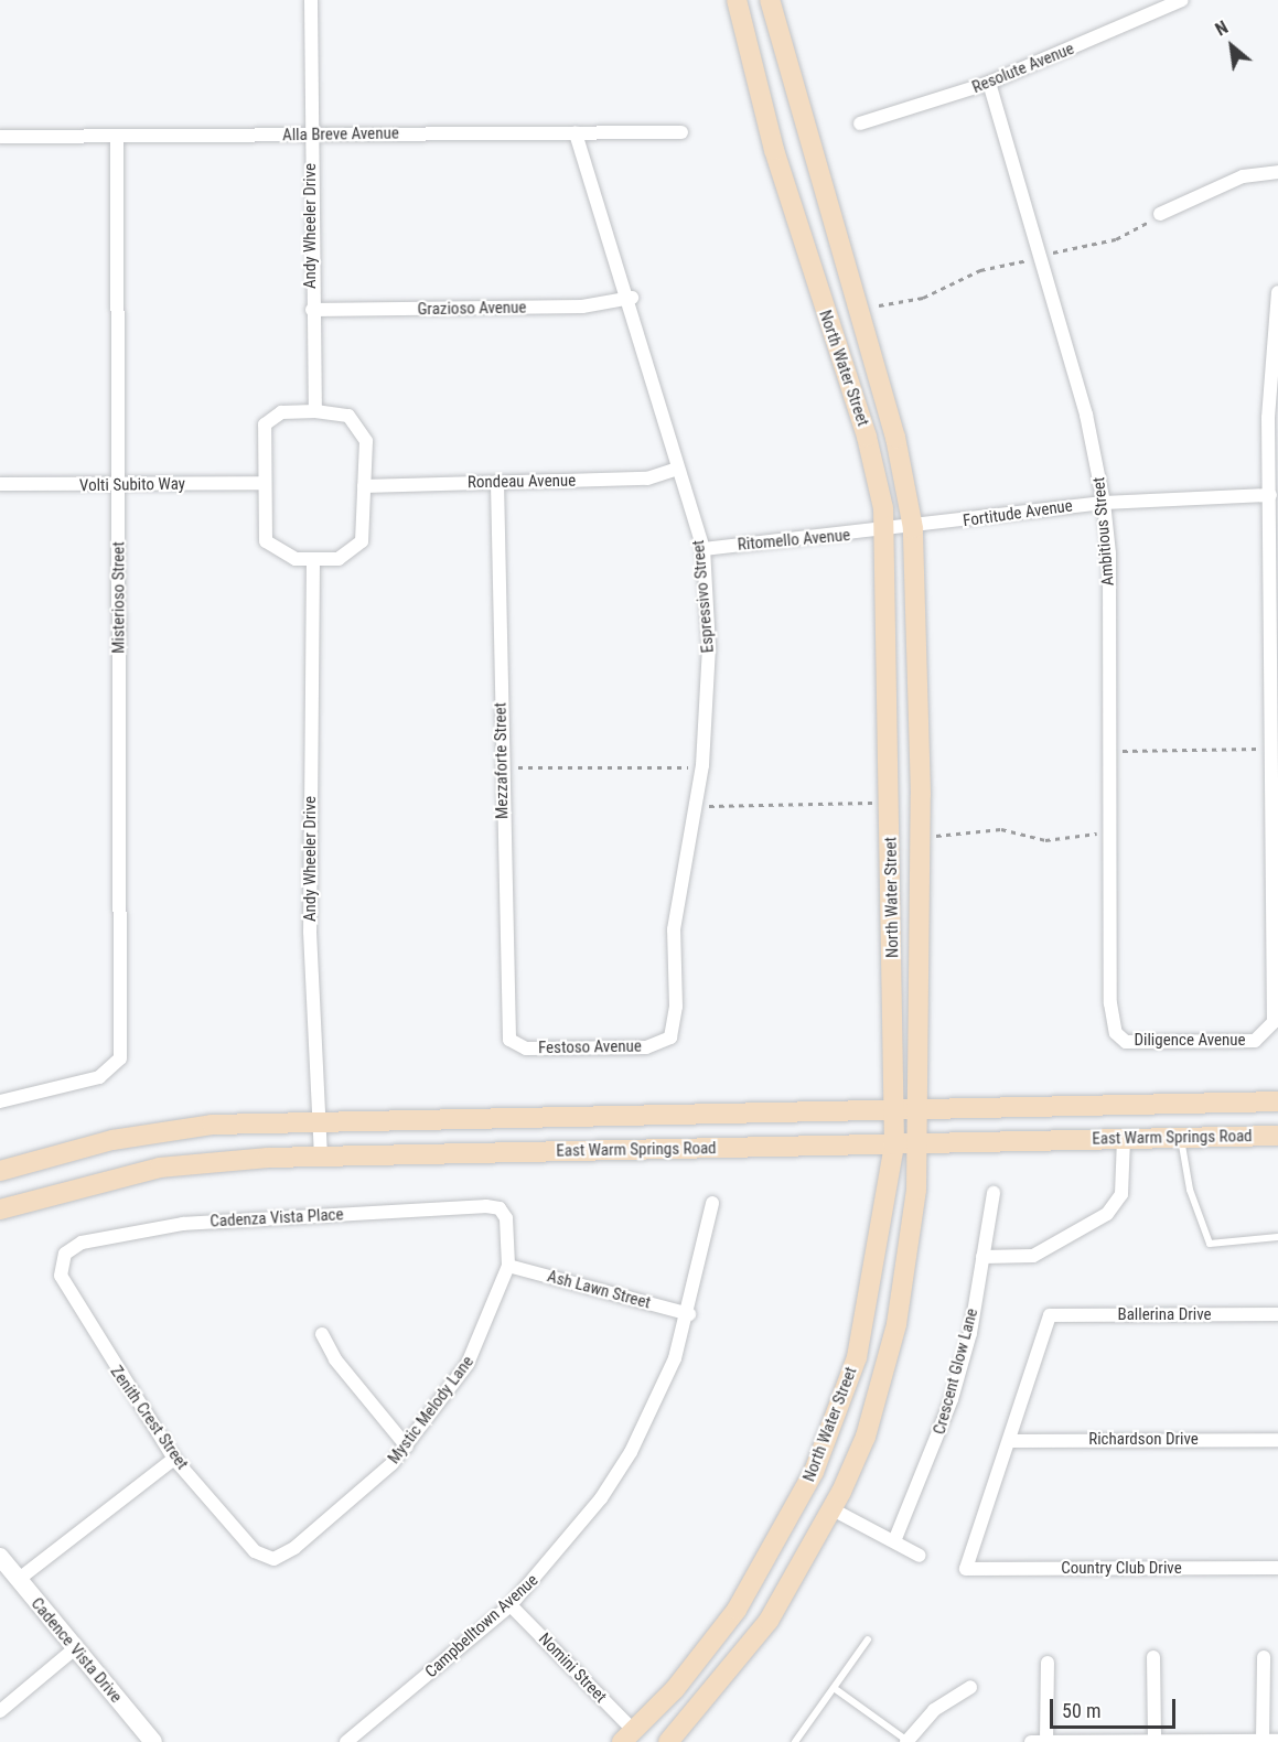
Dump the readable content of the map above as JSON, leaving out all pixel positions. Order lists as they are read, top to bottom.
{
  "streets": {
    "main road": ["North Water Street", "East Warm Springs Road"],
    "street": [
      "Resolute Avenue",
      "Alla Breve Avenue",
      "Andy Wheeler Drive",
      "Grazioso Avenue",
      "Rondeau Avenue",
      "Volti Subito Way",
      "Fortitude Avenue",
      "Ambitious Street",
      "Ritomello Avenue",
      "Espressivo Street",
      "Misterioso Street",
      "Mezzaforte Street",
      "Diligence Avenue",
      "Festoso Avenue",
      "Cadenza Vista Place",
      "Ash Lawn Street",
      "Ballerina Drive",
      "Crescent Glow Lane",
      "Mystic Melody Lane",
      "Zenith Crest Street",
      "Richardson Drive",
      "Country Club Drive",
      "Campbelltown Avenue",
      "Cadence Vista Drive",
      "Nomini Street"
    ]
  },
  "crossings": [
    ["Resolute Avenue", "Ambitious Street"],
    ["Alla Breve Avenue", "Andy Wheeler Drive"],
    ["Alla Breve Avenue", "Espressivo Street"],
    ["Alla Breve Avenue", "Misterioso Street"],
    ["Andy Wheeler Drive", "Grazioso Avenue"],
    ["Andy Wheeler Drive", "East Warm Springs Road"],
    ["Grazioso Avenue", "Espressivo Street"],
    ["North Water Street", "Fortitude Avenue"],
    ["North Water Street", "Ritomello Avenue"],
    ["North Water Street", "East Warm Springs Road"],
    ["North Water Street", "Nomini Street"],
    ["Rondeau Avenue", "Espressivo Street"],
    ["Rondeau Avenue", "Mezzaforte Street"],
    ["Volti Subito Way", "Misterioso Street"],
    ["Fortitude Avenue", "Ambitious Street"],
    ["Fortitude Avenue", "Ritomello Avenue"],
    ["Ambitious Street", "Diligence Avenue"],
    ["Ritomello Avenue", "Espressivo Street"],
    ["Espressivo Street", "Festoso Avenue"],
    ["Mezzaforte Street", "Festoso Avenue"],
    ["Cadenza Vista Place", "Mystic Melody Lane"],
    ["Cadenza Vista Place", "Zenith Crest Street"],
    ["Ash Lawn Street", "Mystic Melody Lane"],
    ["Ash Lawn Street", "Campbelltown Avenue"],
    ["Ballerina Drive", "Richardson Drive"],
    ["Ballerina Drive", "Country Club Drive"],
    ["Mystic Melody Lane", "Zenith Crest Street"],
    ["Richardson Drive", "Country Club Drive"],
    ["Campbelltown Avenue", "Nomini Street"]
  ],
  "scale_bar": "50 m",
  "north": "top left"
}
